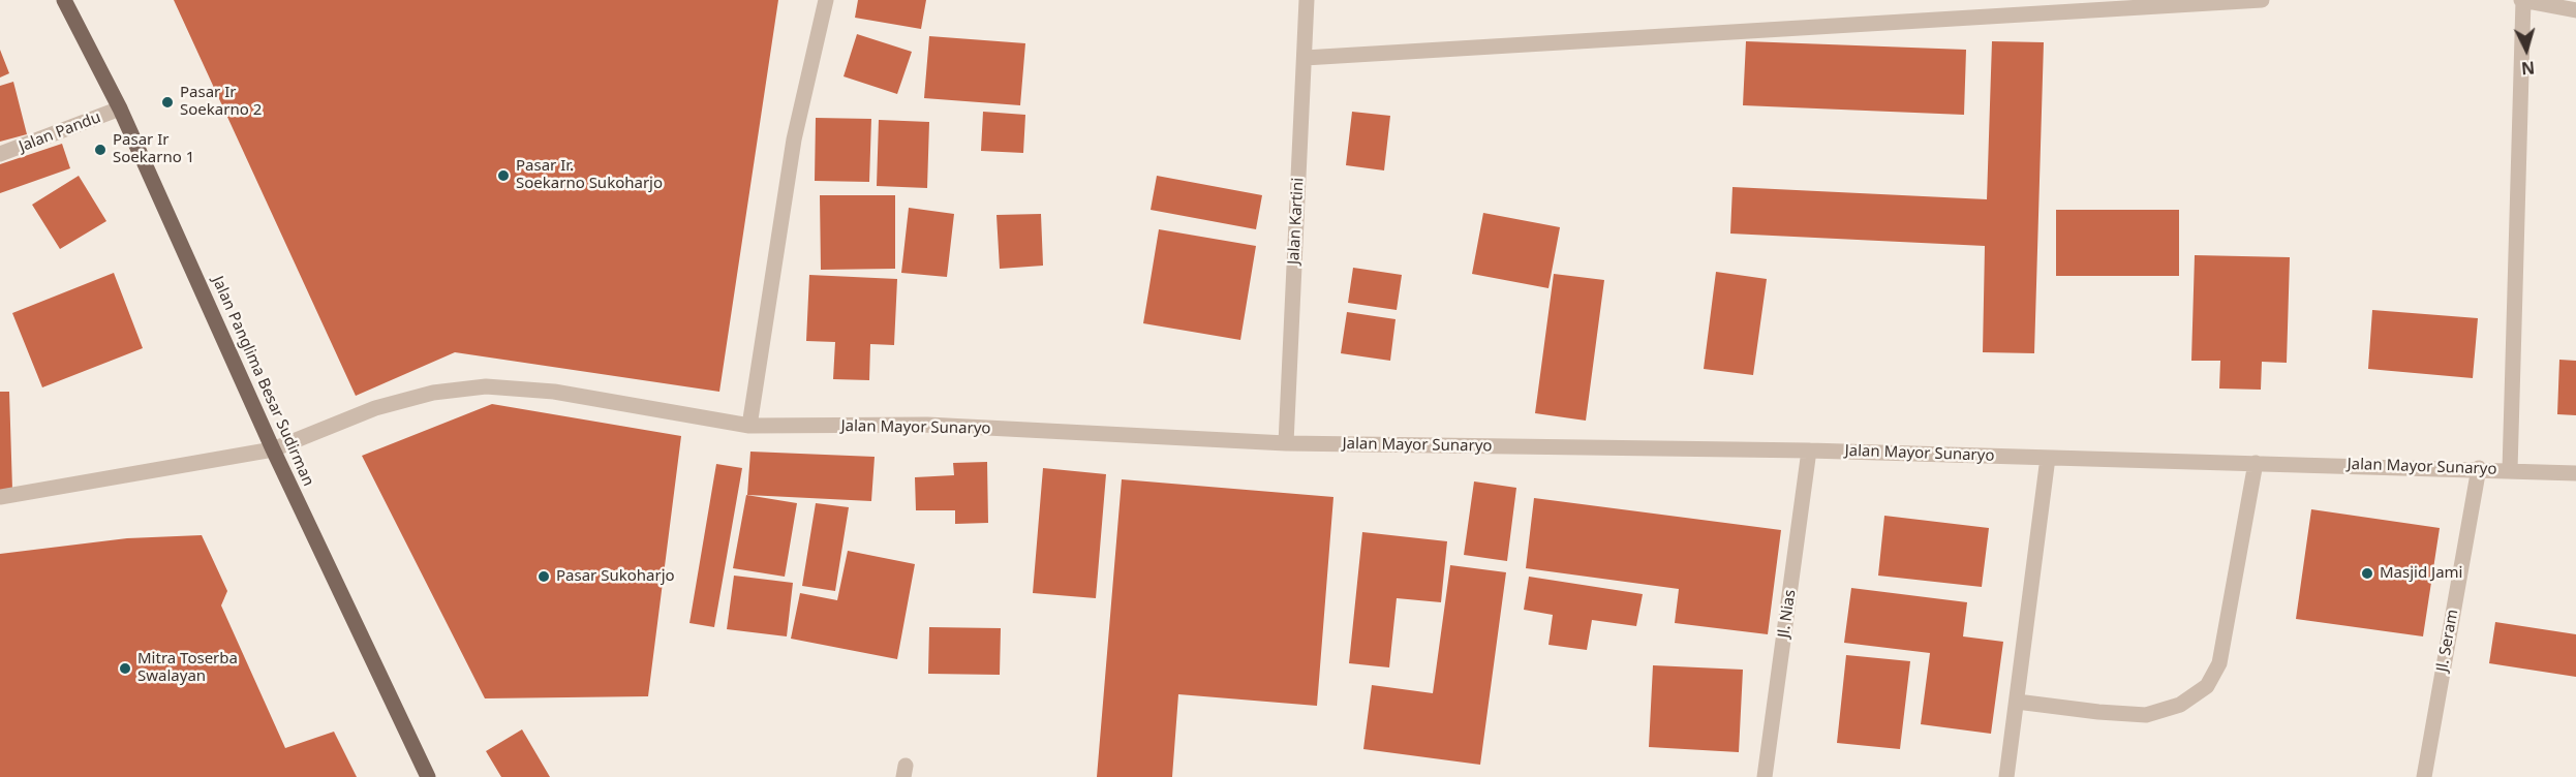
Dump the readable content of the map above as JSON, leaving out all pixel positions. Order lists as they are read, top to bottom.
{
  "streets": {
    "main road": ["Jalan Panglima Besar Sudirman"],
    "street": [
      "Jalan Pandu",
      "Jalan Kartini",
      "Jalan Mayor Sunaryo",
      "Jl. Nias",
      "Jl. Seram"
    ]
  },
  "crossings": [
    ["Jalan Pandu", "Jalan Panglima Besar Sudirman"],
    ["Jalan Kartini", "Jalan Mayor Sunaryo"],
    ["Jalan Panglima Besar Sudirman", "Jalan Mayor Sunaryo"],
    ["Jalan Mayor Sunaryo", "Jl. Nias"],
    ["Jalan Mayor Sunaryo", "Jl. Seram"]
  ],
  "places": [
    "Pasar Ir Soekarno 2",
    "Pasar Ir Soekarno 1",
    "Pasar Ir. Soekarno Sukoharjo",
    "Masjid Jami",
    "Pasar Sukoharjo",
    "Mitra Toserba Swalayan"
  ],
  "north": "bottom"
}
